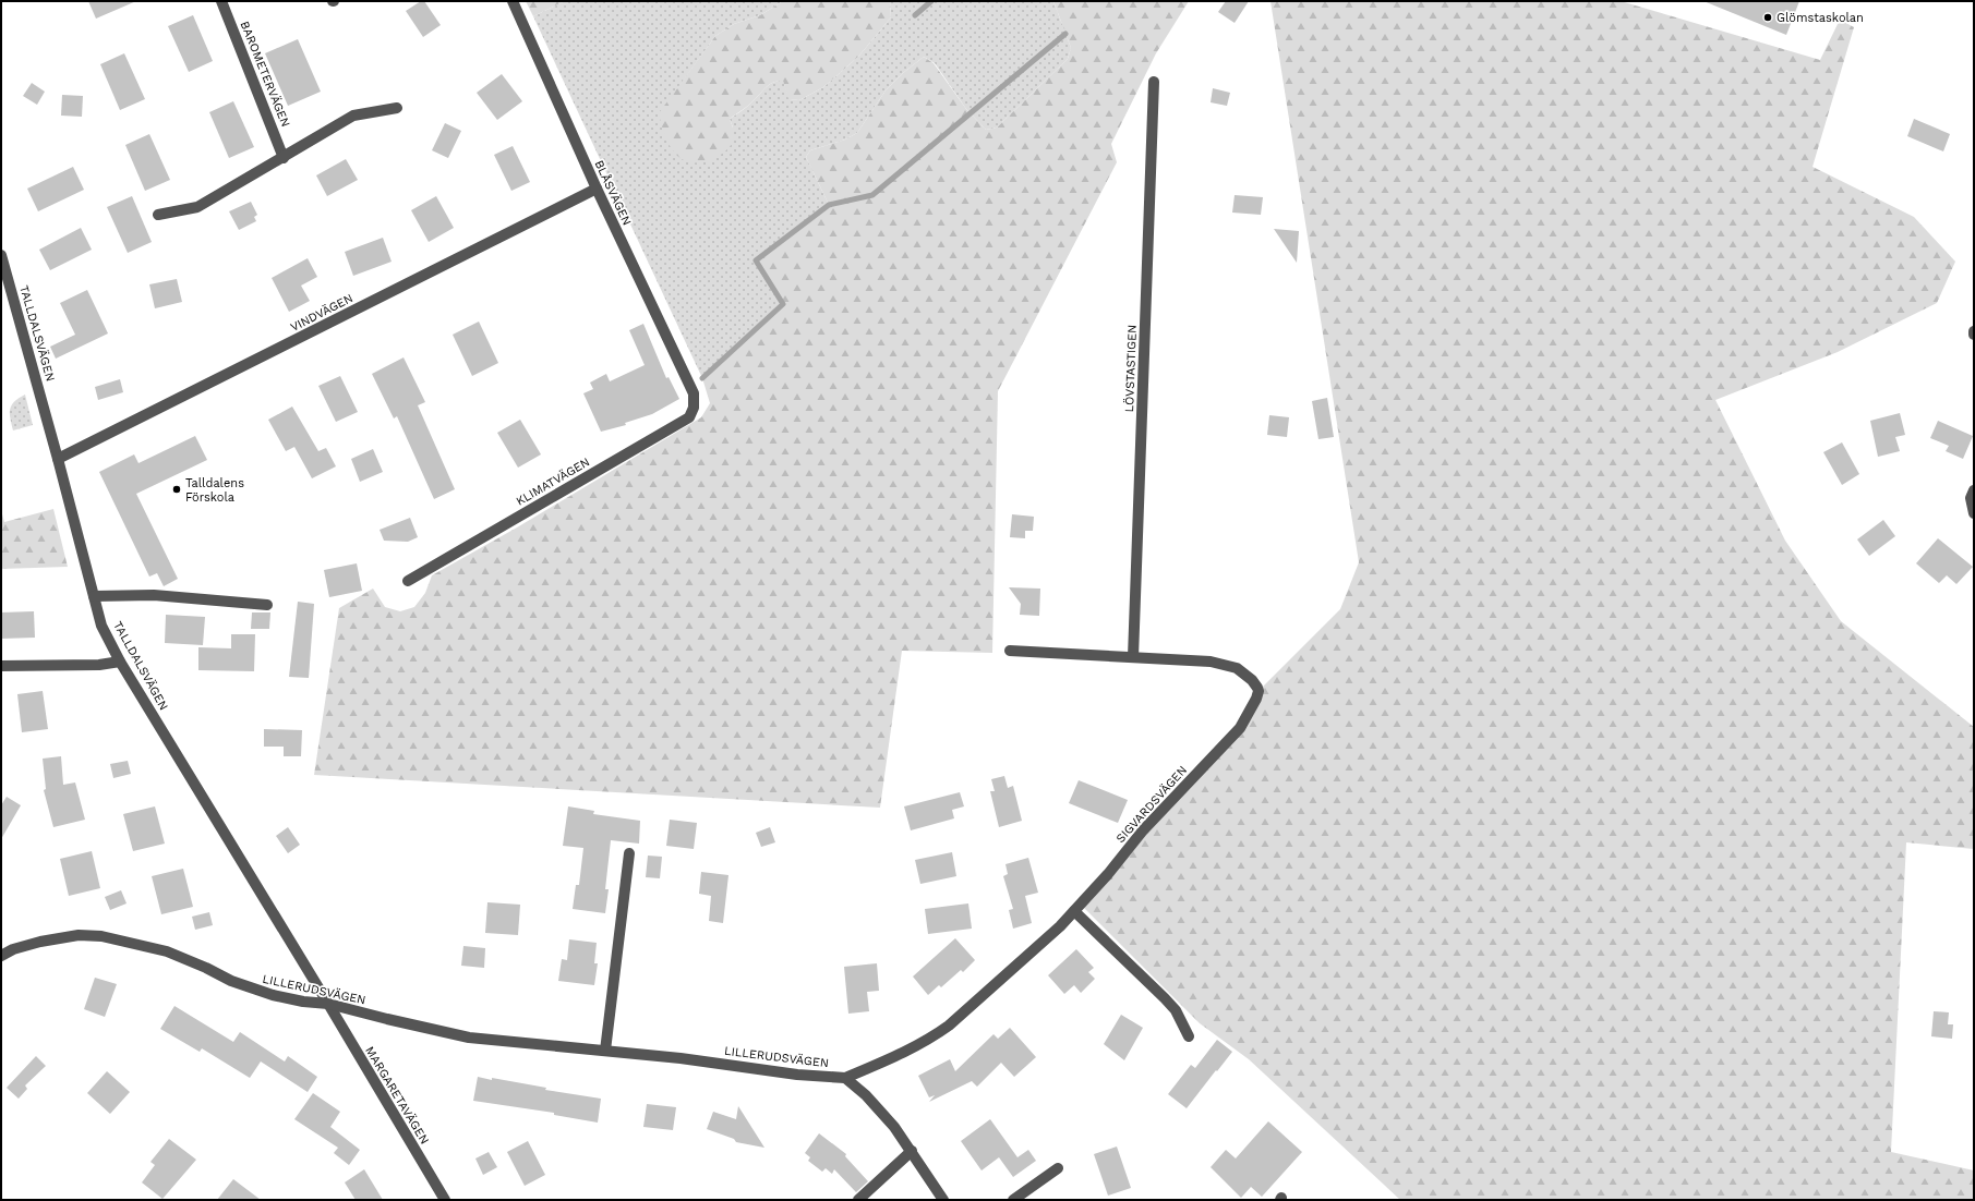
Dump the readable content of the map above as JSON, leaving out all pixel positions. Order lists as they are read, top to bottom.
{
  "streets": {
    "street": [
      "BAROMETERVÄGEN",
      "BLÅSVÄGEN",
      "VINDVÄGEN",
      "TALLDALSVÄGEN",
      "LÖVSTASTIGEN",
      "KLIMATVÄGEN",
      "SIGVARDSVÄGEN",
      "LILLERUDSVÄGEN",
      "MARGARETAVÄGEN"
    ]
  },
  "crossings": [
    ["BLÅSVÄGEN", "VINDVÄGEN"],
    ["BLÅSVÄGEN", "KLIMATVÄGEN"],
    ["VINDVÄGEN", "TALLDALSVÄGEN"],
    ["TALLDALSVÄGEN", "LILLERUDSVÄGEN"],
    ["TALLDALSVÄGEN", "MARGARETAVÄGEN"],
    ["LÖVSTASTIGEN", "SIGVARDSVÄGEN"],
    ["SIGVARDSVÄGEN", "LILLERUDSVÄGEN"],
    ["LILLERUDSVÄGEN", "MARGARETAVÄGEN"]
  ],
  "places": ["Glömstaskolan", "Talldalens Förskola"]
}
